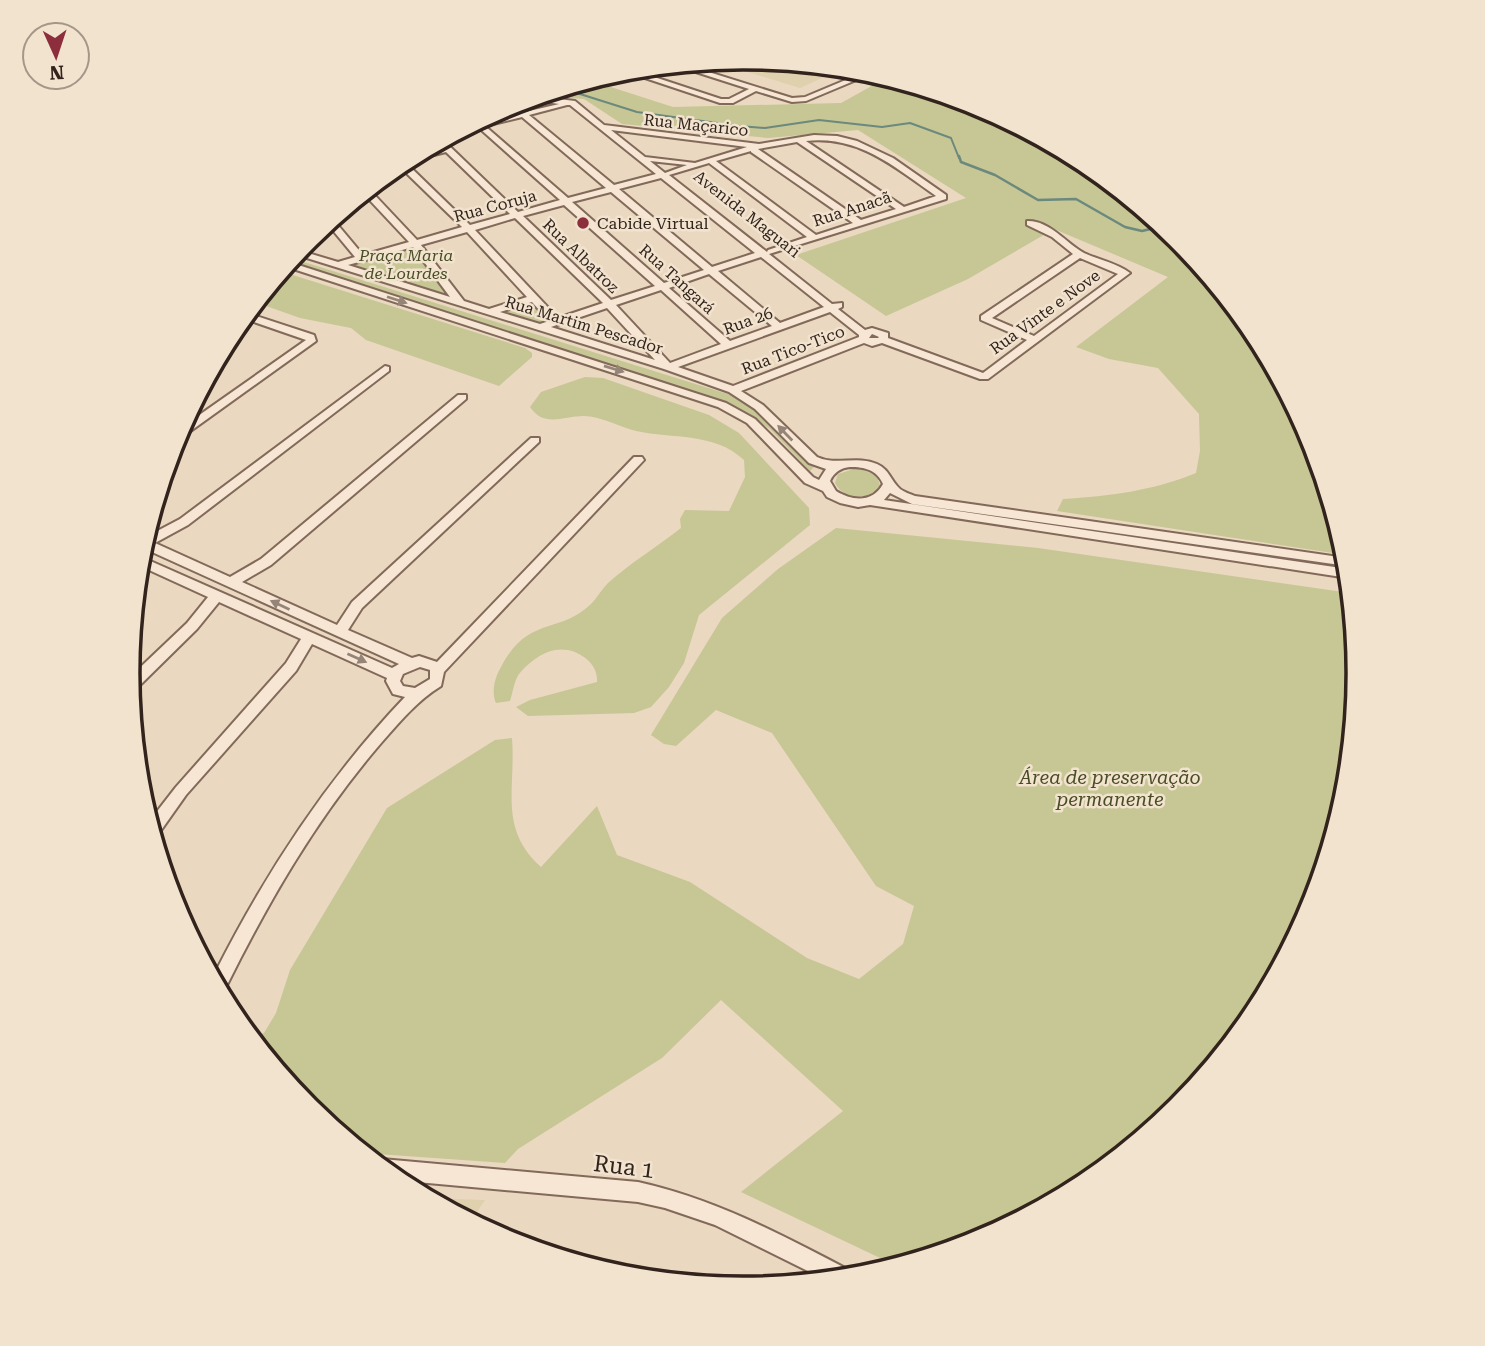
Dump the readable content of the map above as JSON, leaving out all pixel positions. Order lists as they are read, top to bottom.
{
  "streets": {
    "street": [
      "Rua Maçarico",
      "Rua Coruja",
      "Rua Anacã",
      "Avenida Maguari",
      "Rua Albatroz",
      "Rua Tangará",
      "Rua Vinte e Nove",
      "Rua 26",
      "Rua Martim Pescador",
      "Rua Tico-Tico",
      "Rua 1"
    ]
  },
  "crossings": [
    ["Rua Maçarico", "Rua Coruja"],
    ["Rua Maçarico", "Avenida Maguari"],
    ["Rua Coruja", "Rua Anacã"],
    ["Rua Coruja", "Avenida Maguari"],
    ["Rua Coruja", "Rua Albatroz"],
    ["Rua Coruja", "Rua Tangará"],
    ["Rua Coruja", "Rua Martim Pescador"],
    ["Rua Anacã", "Avenida Maguari"],
    ["Rua Anacã", "Rua Albatroz"],
    ["Rua Anacã", "Rua Tangará"],
    ["Rua Anacã", "Rua Martim Pescador"],
    ["Avenida Maguari", "Rua Vinte e Nove"],
    ["Avenida Maguari", "Rua 26"],
    ["Avenida Maguari", "Rua Tico-Tico"],
    ["Rua Albatroz", "Rua 26"],
    ["Rua Albatroz", "Rua Martim Pescador"],
    ["Rua Tangará", "Rua 26"],
    ["Rua 26", "Rua Martim Pescador"],
    ["Rua Martim Pescador", "Rua Tico-Tico"]
  ],
  "parks": ["Praça Maria de Lourdes", "Área de preservação permanente"],
  "places": ["Cabide Virtual"],
  "north": "bottom"
}
